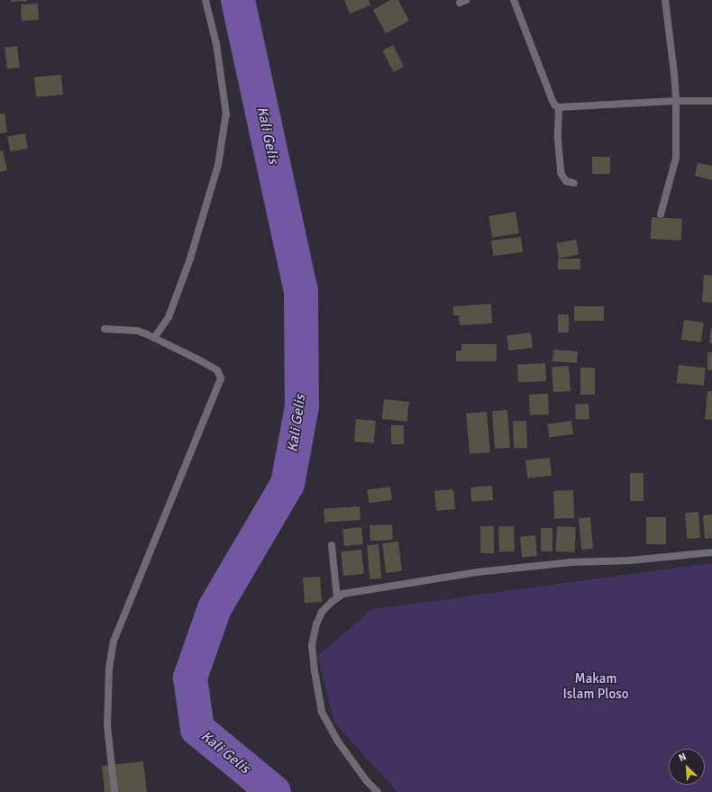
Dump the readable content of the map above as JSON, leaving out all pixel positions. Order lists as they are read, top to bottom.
{
  "water": ["Kali Gelis"],
  "parks": ["Makam Islam Ploso"],
  "north": "top left"
}
